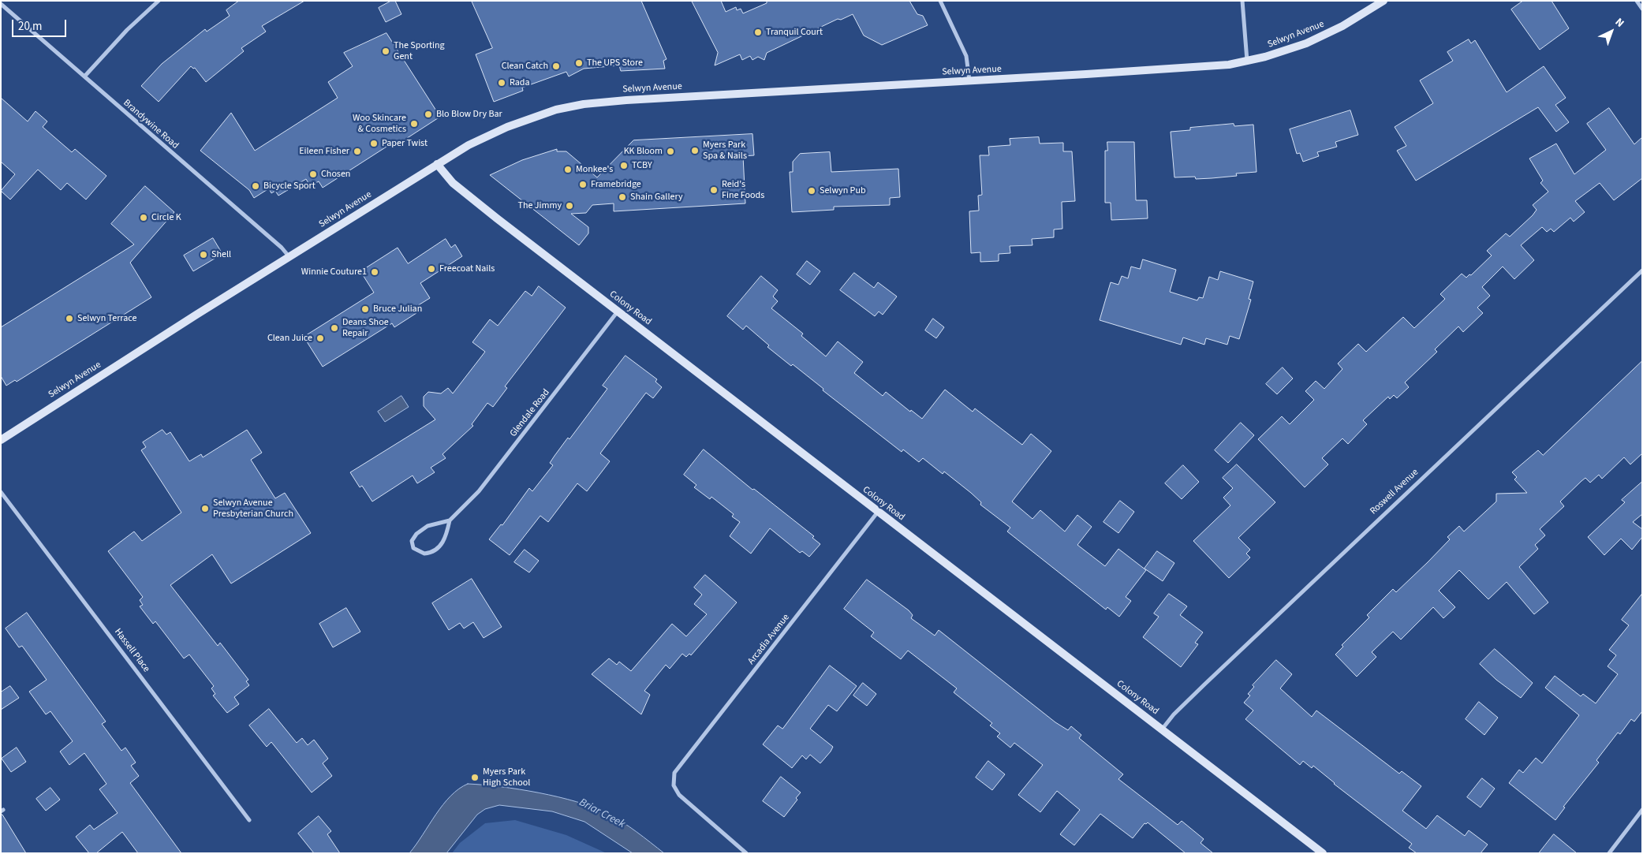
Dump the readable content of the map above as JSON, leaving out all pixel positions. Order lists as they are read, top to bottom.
{
  "streets": {
    "street": [
      "Selwyn Avenue",
      "Brandywine Road",
      "Colony Road",
      "Glendale Road",
      "Roswell Avenue",
      "Arcadia Avenue",
      "Hassell Place"
    ]
  },
  "crossings": [
    ["Selwyn Avenue", "Brandywine Road"],
    ["Selwyn Avenue", "Colony Road"],
    ["Colony Road", "Glendale Road"],
    ["Colony Road", "Roswell Avenue"],
    ["Colony Road", "Arcadia Avenue"]
  ],
  "water": ["Briar Creek"],
  "places": [
    "Tranquil Court",
    "The Sporting Gent",
    "The UPS Store",
    "Clean Catch",
    "Rada",
    "Blo Blow Dry Bar",
    "Woo Skincare & Cosmetics",
    "Paper Twist",
    "Myers Park Spa & Nails",
    "Eileen Fisher",
    "KK Bloom",
    "TCBY",
    "Monkee's",
    "Chosen",
    "Framebridge",
    "Bicycle Sport",
    "Reid's Fine Foods",
    "Selwyn Pub",
    "Shain Gallery",
    "The Jimmy",
    "Circle K",
    "Shell",
    "Freecoat Nails",
    "Winnie Couture1",
    "Bruce Julian",
    "Selwyn Terrace",
    "Deans Shoe Repair",
    "Clean Juice",
    "Selwyn Avenue Presbyterian Church",
    "Myers Park High School"
  ],
  "scale_bar": "20 m",
  "north": "top right"
}
